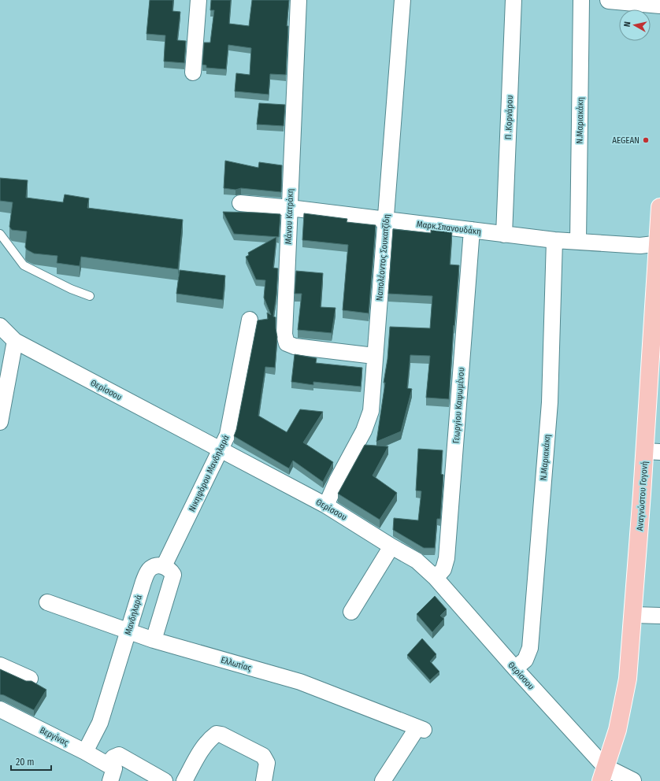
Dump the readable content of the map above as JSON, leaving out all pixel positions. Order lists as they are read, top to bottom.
{
  "streets": {
    "main road": ["Αναγνώστου Γογονή"],
    "street": [
      "Π .Κορνάρου",
      "Ν.Μαριακάκη",
      "Μάνου Κατράκη",
      "Μαρκ.Σπανουδάκη",
      "Ναπολέοντος Σουκατζίδη",
      "Θερίσσου",
      "Γεωργίου Καψωμένου",
      "Νικηφόρου Μανδηλαρά",
      "Μανδηλαρά",
      "Ελλωτίας",
      "Βεργίνας"
    ]
  },
  "crossings": [
    ["Π .Κορνάρου", "Μαρκ.Σπανουδάκη"],
    ["Ν.Μαριακάκη", "Μαρκ.Σπανουδάκη"],
    ["Ν.Μαριακάκη", "Θερίσσου"],
    ["Μάνου Κατράκη", "Μαρκ.Σπανουδάκη"],
    ["Μάνου Κατράκη", "Ναπολέοντος Σουκατζίδη"],
    ["Μαρκ.Σπανουδάκη", "Ναπολέοντος Σουκατζίδη"],
    ["Μαρκ.Σπανουδάκη", "Γεωργίου Καψωμένου"],
    ["Μαρκ.Σπανουδάκη", "Αναγνώστου Γογονή"],
    ["Ναπολέοντος Σουκατζίδη", "Θερίσσου"],
    ["Θερίσσου", "Γεωργίου Καψωμένου"],
    ["Θερίσσου", "Νικηφόρου Μανδηλαρά"],
    ["Θερίσσου", "Αναγνώστου Γογονή"],
    ["Νικηφόρου Μανδηλαρά", "Μανδηλαρά"],
    ["Μανδηλαρά", "Ελλωτίας"],
    ["Μανδηλαρά", "Βεργίνας"]
  ],
  "places": ["AEGEAN"],
  "scale_bar": "20 m",
  "north": "left"
}
